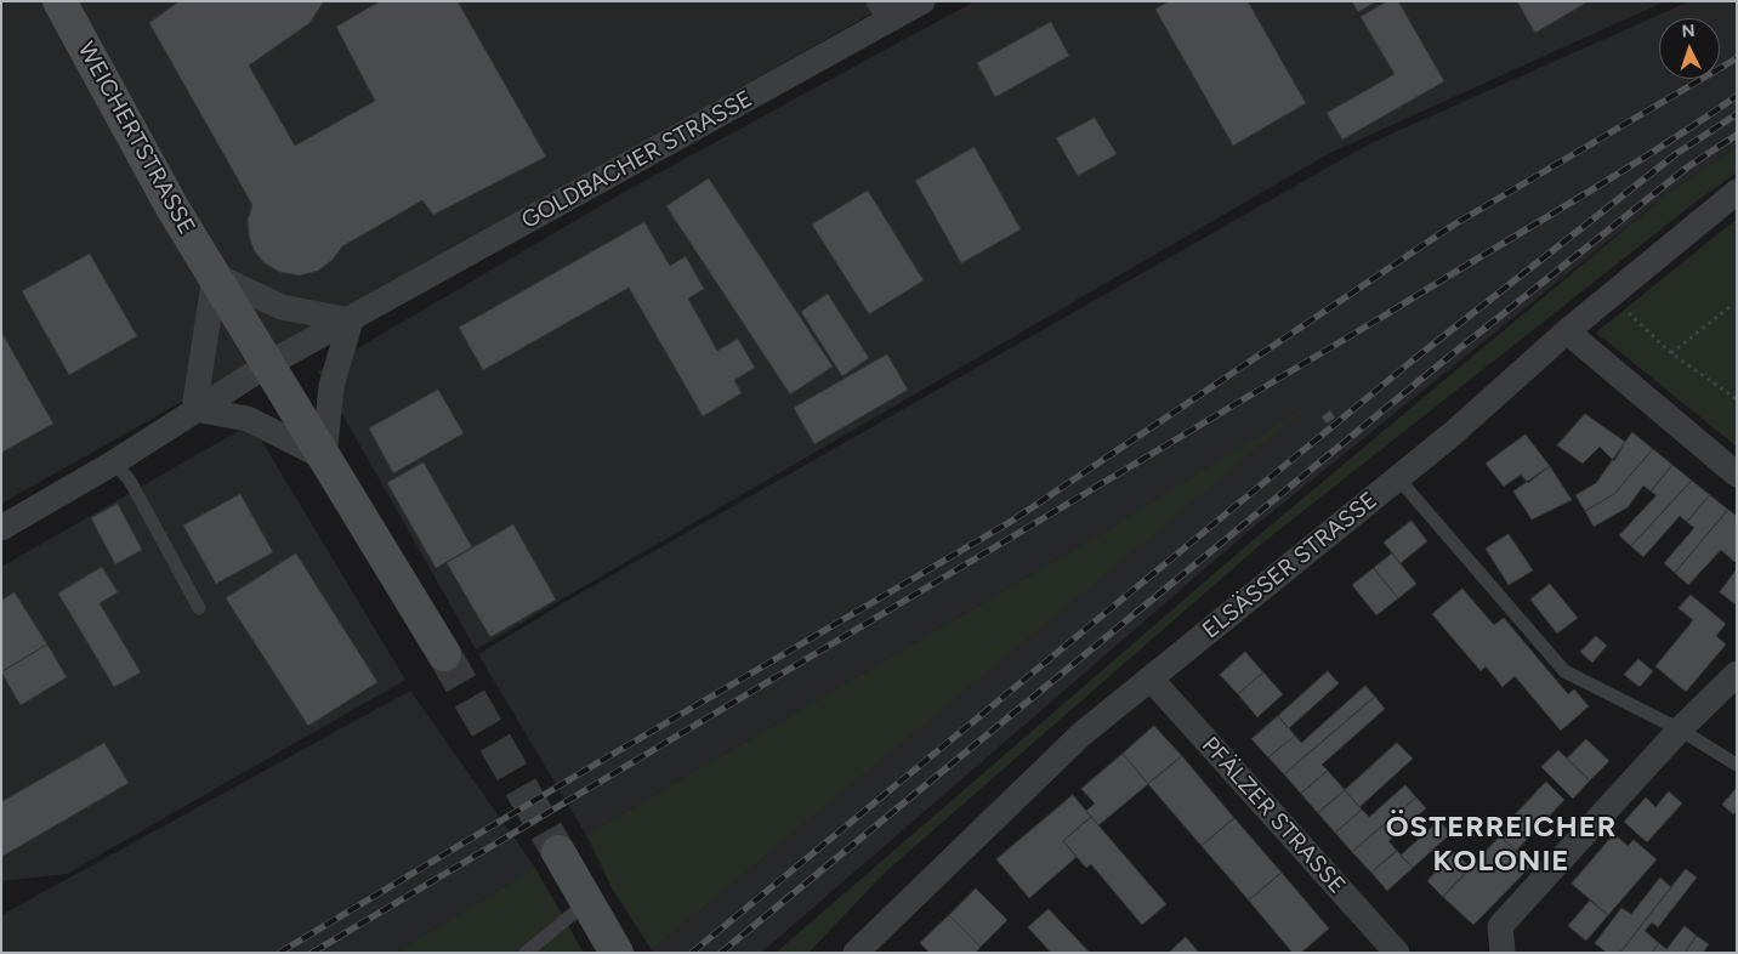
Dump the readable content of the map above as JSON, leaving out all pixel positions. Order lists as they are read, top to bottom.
{
  "streets": {
    "main road": ["WEICHERTSTRASSE"],
    "street": ["GOLDBACHER STRASSE", "ELSÄSSER STRASSE", "PFÄLZER STRASSE"]
  },
  "crossings": [
    ["WEICHERTSTRASSE", "GOLDBACHER STRASSE"],
    ["ELSÄSSER STRASSE", "PFÄLZER STRASSE"]
  ],
  "districts": ["ÖSTERREICHER KOLONIE"],
  "north": "top"
}
